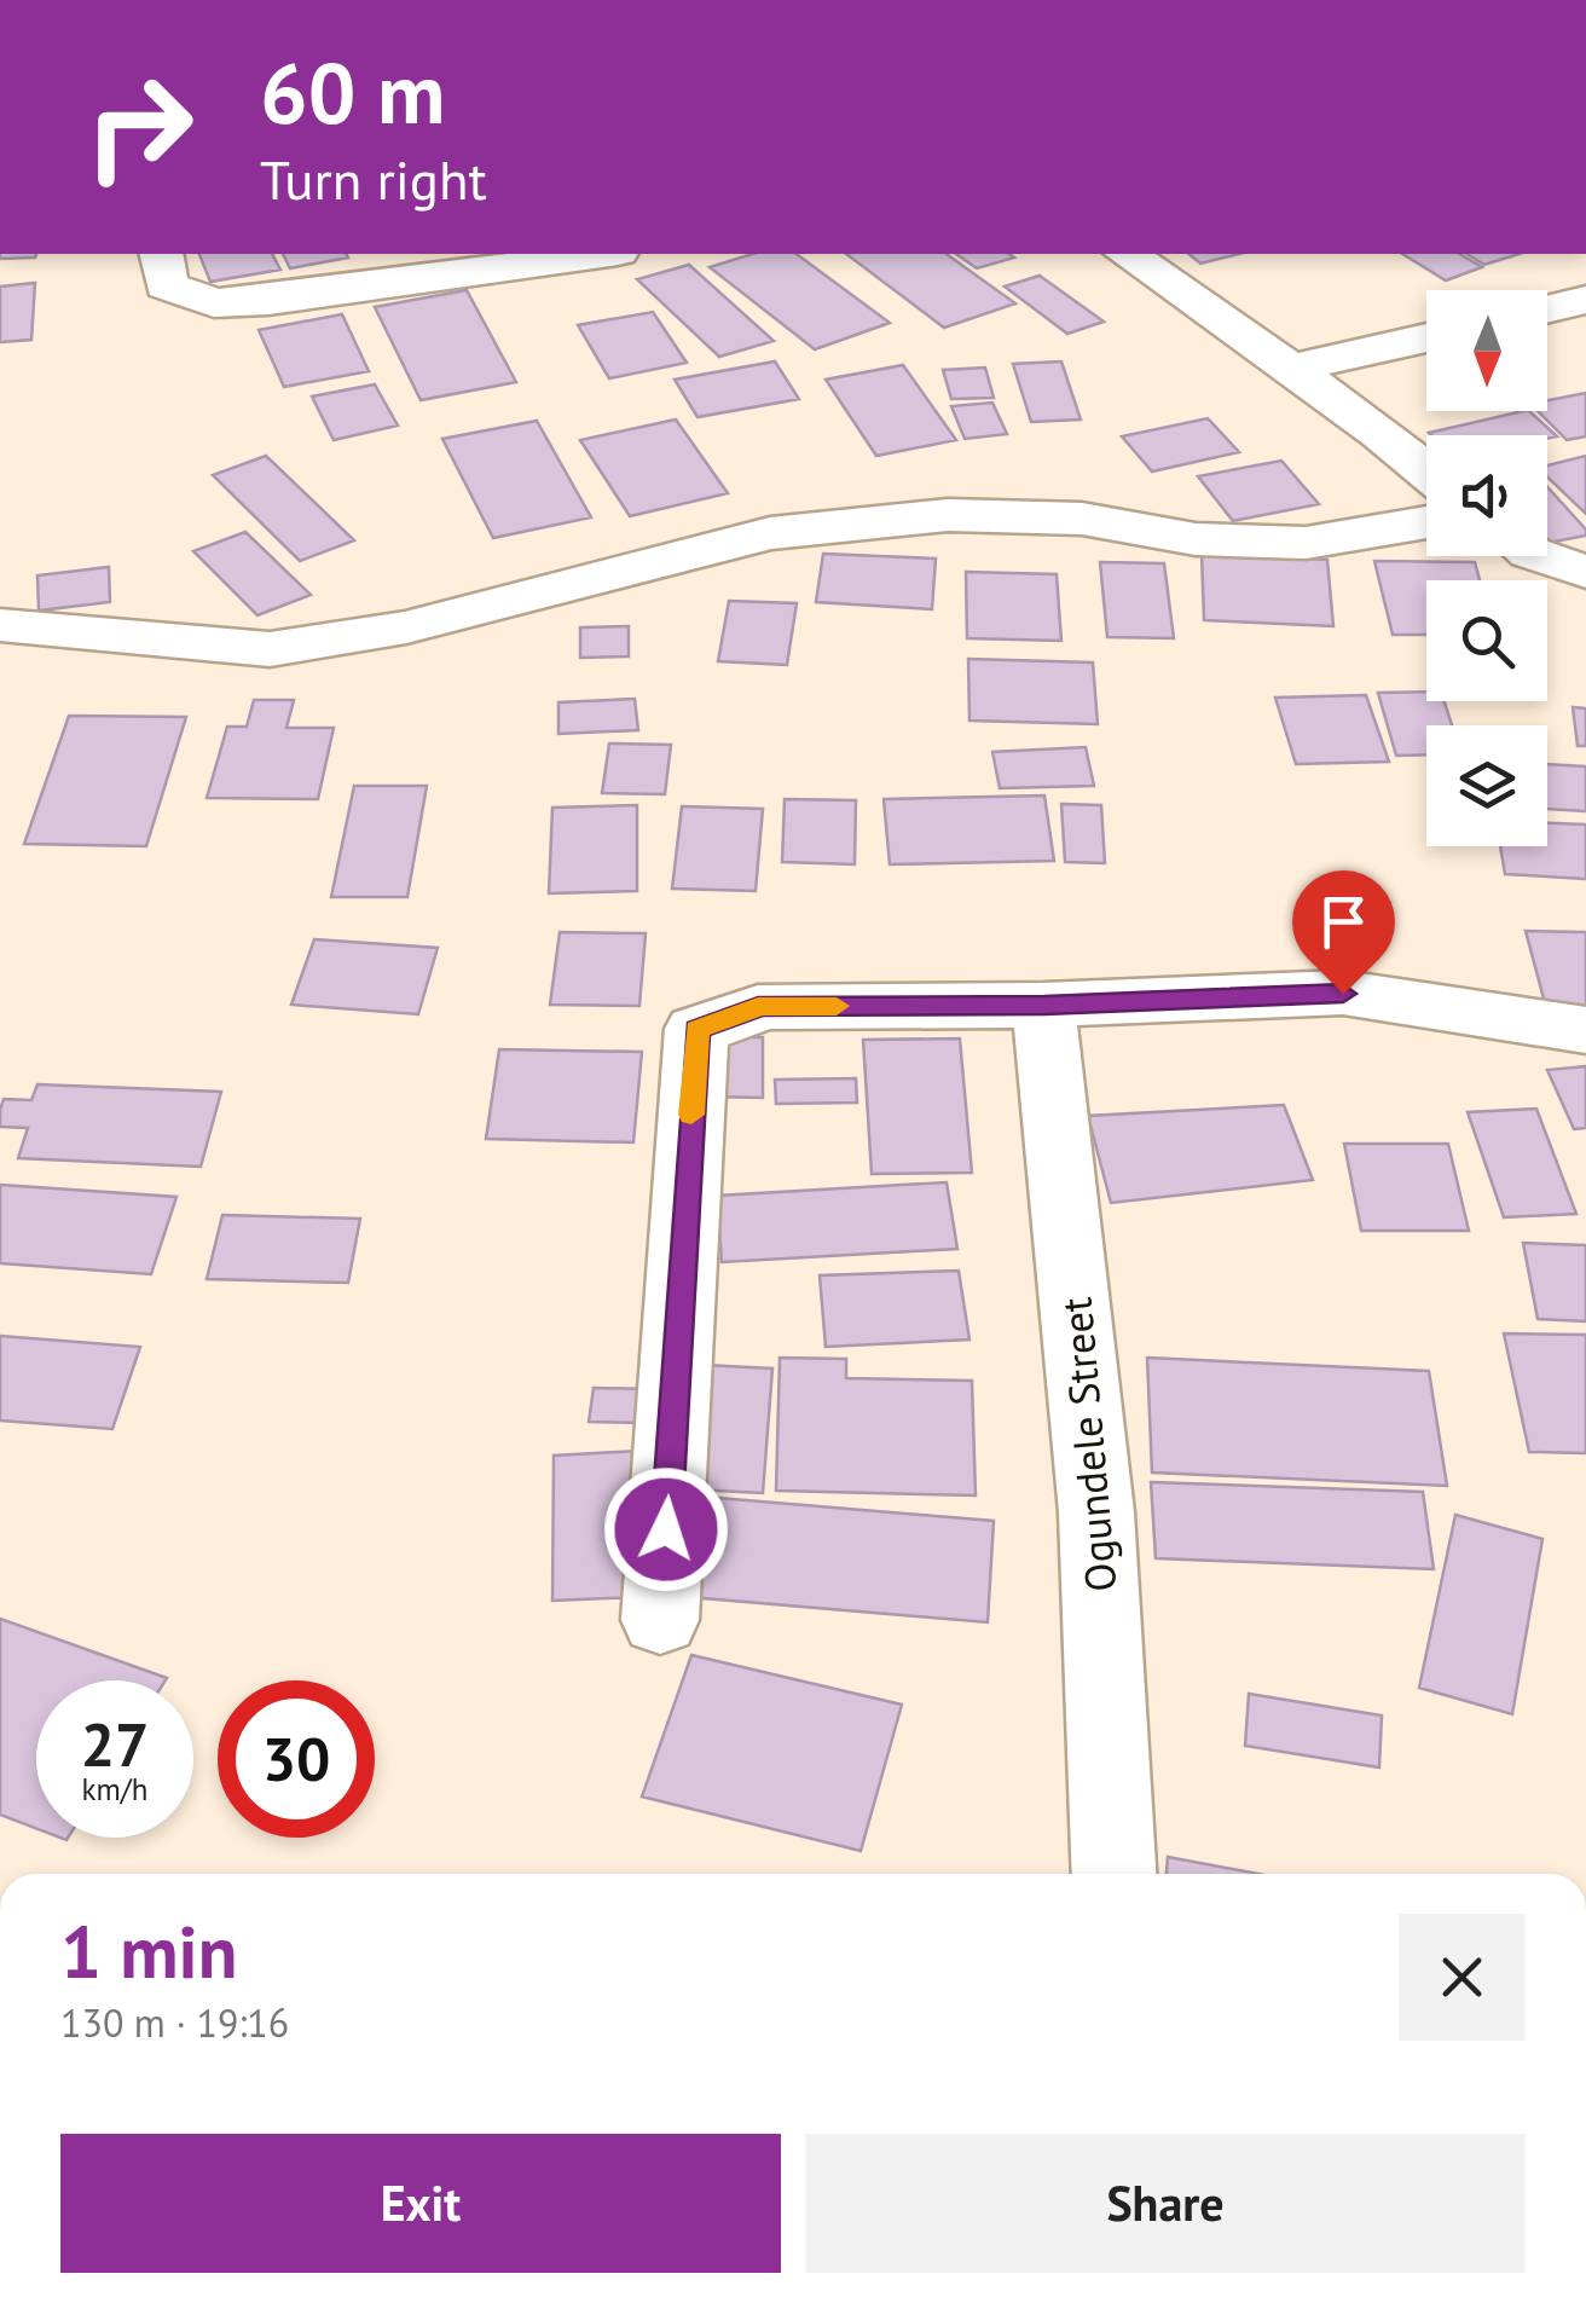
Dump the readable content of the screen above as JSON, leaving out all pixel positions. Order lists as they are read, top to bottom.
{
  "streets": {
    "street": ["Ogundele Street"]
  },
  "north": "bottom",
  "page": {
    "turn": ["60 m", "Turn right"],
    "speed": "27 km/h",
    "limit": "30",
    "heading": ["1 min", "130 m · 19:16"],
    "buttons": ["Exit", "Share"]
  }
}
